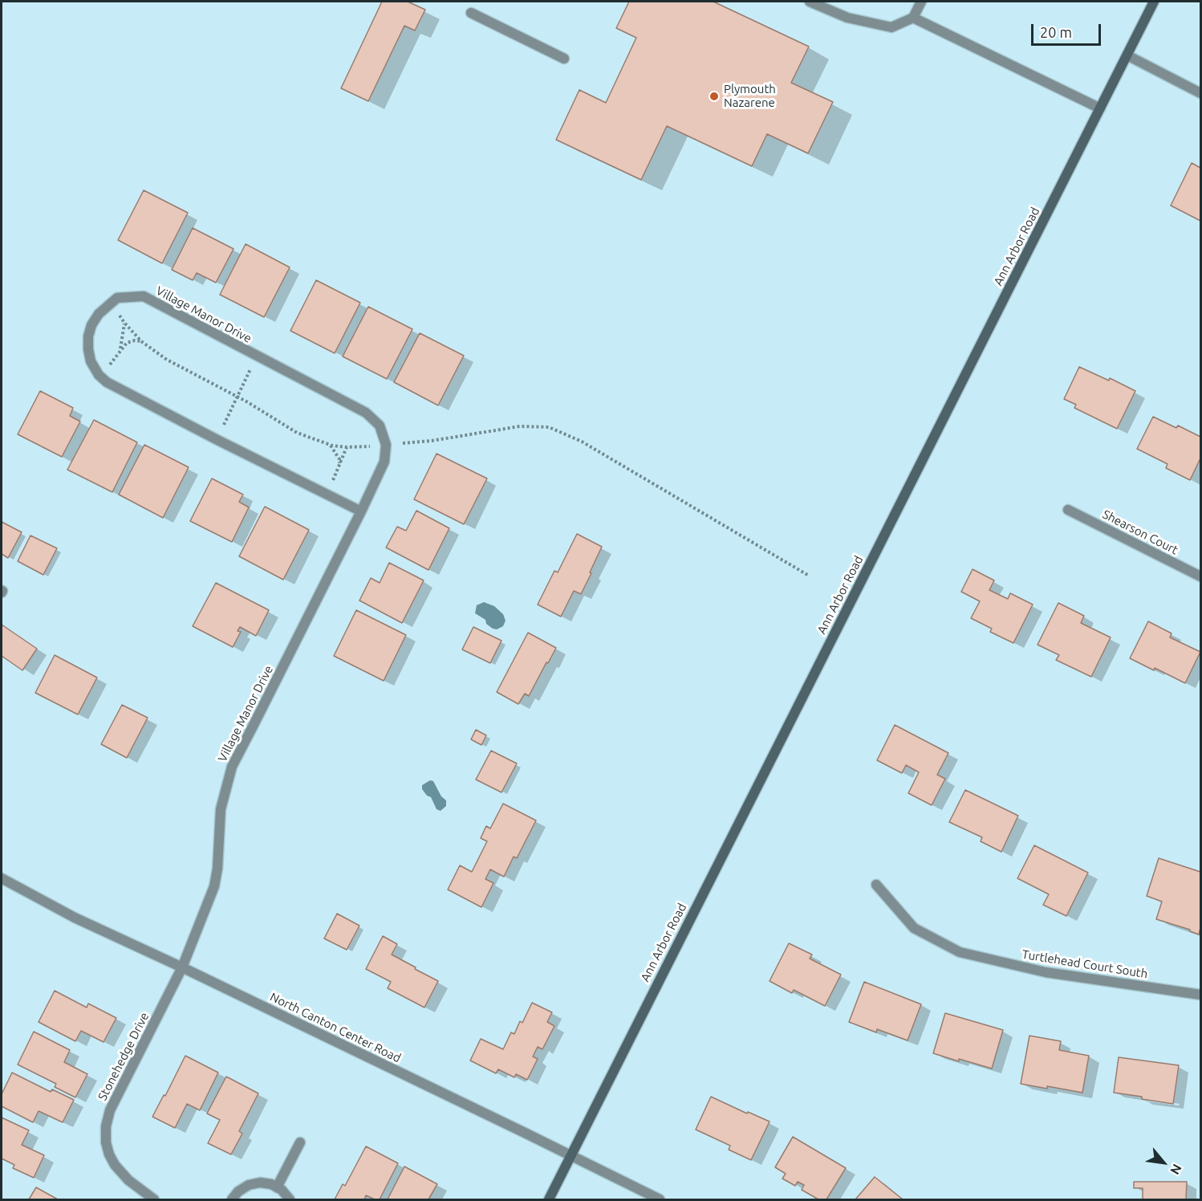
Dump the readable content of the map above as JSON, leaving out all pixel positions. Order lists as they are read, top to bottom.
{
  "streets": {
    "main road": ["Ann Arbor Road"],
    "street": [
      "Village Manor Drive",
      "Shearson Court",
      "Turtlehead Court South",
      "North Canton Center Road",
      "Stonehedge Drive"
    ]
  },
  "crossings": [
    ["Ann Arbor Road", "North Canton Center Road"],
    ["Village Manor Drive", "North Canton Center Road"],
    ["Village Manor Drive", "Stonehedge Drive"],
    ["North Canton Center Road", "Stonehedge Drive"]
  ],
  "places": ["Plymouth Nazarene"],
  "scale_bar": "20 m",
  "north": "bottom right"
}
